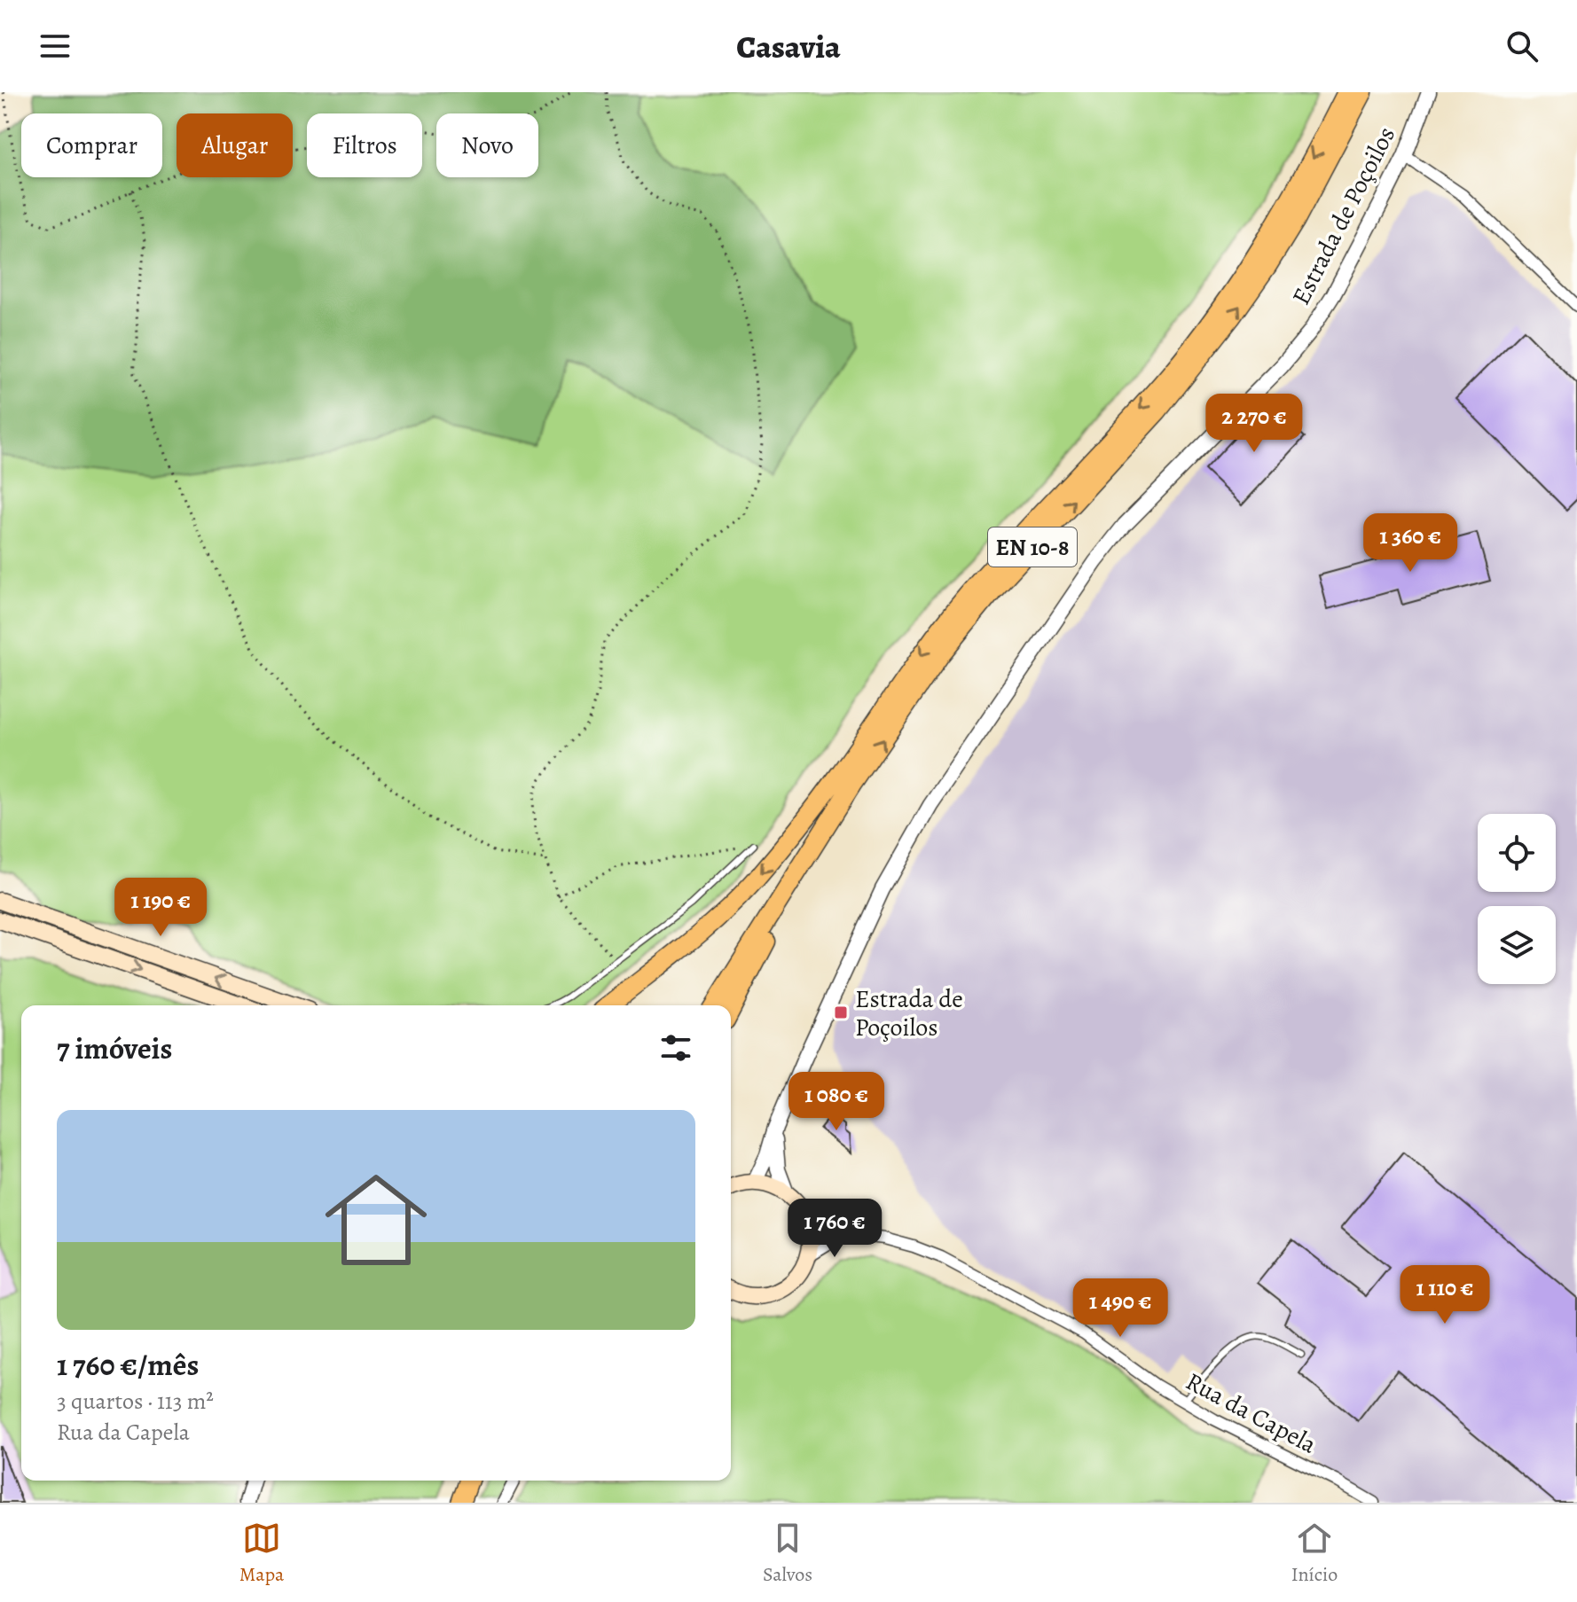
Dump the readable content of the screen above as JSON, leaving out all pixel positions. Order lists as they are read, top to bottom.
{
  "streets": {
    "highway": ["EN 10-8"],
    "main road": ["Estrada de Poçoilos"],
    "street": ["Rua da Capela"]
  },
  "crossings": [
    ["Estrada de Poçoilos", "Rua da Capela"]
  ],
  "places": {
    "transit": ["Estrada de Poçoilos"]
  },
  "page": {
    "header": "Casavia",
    "chip": [
      "Comprar",
      "Alugar",
      "Filtros",
      "Novo"
    ],
    "price": [
      "2 270 €",
      "1 360 €",
      "1 190 €",
      "1 080 €",
      "1 760 €",
      "1 110 €",
      "1 490 €"
    ],
    "heading": "7 imóveis",
    "list": [
      {
        "name": "1 760 €/mês",
        "note": "3 quartos · 113 m² · Rua da Capela"
      }
    ],
    "tabs": ["Mapa", "Salvos", "Início"]
  }
}
